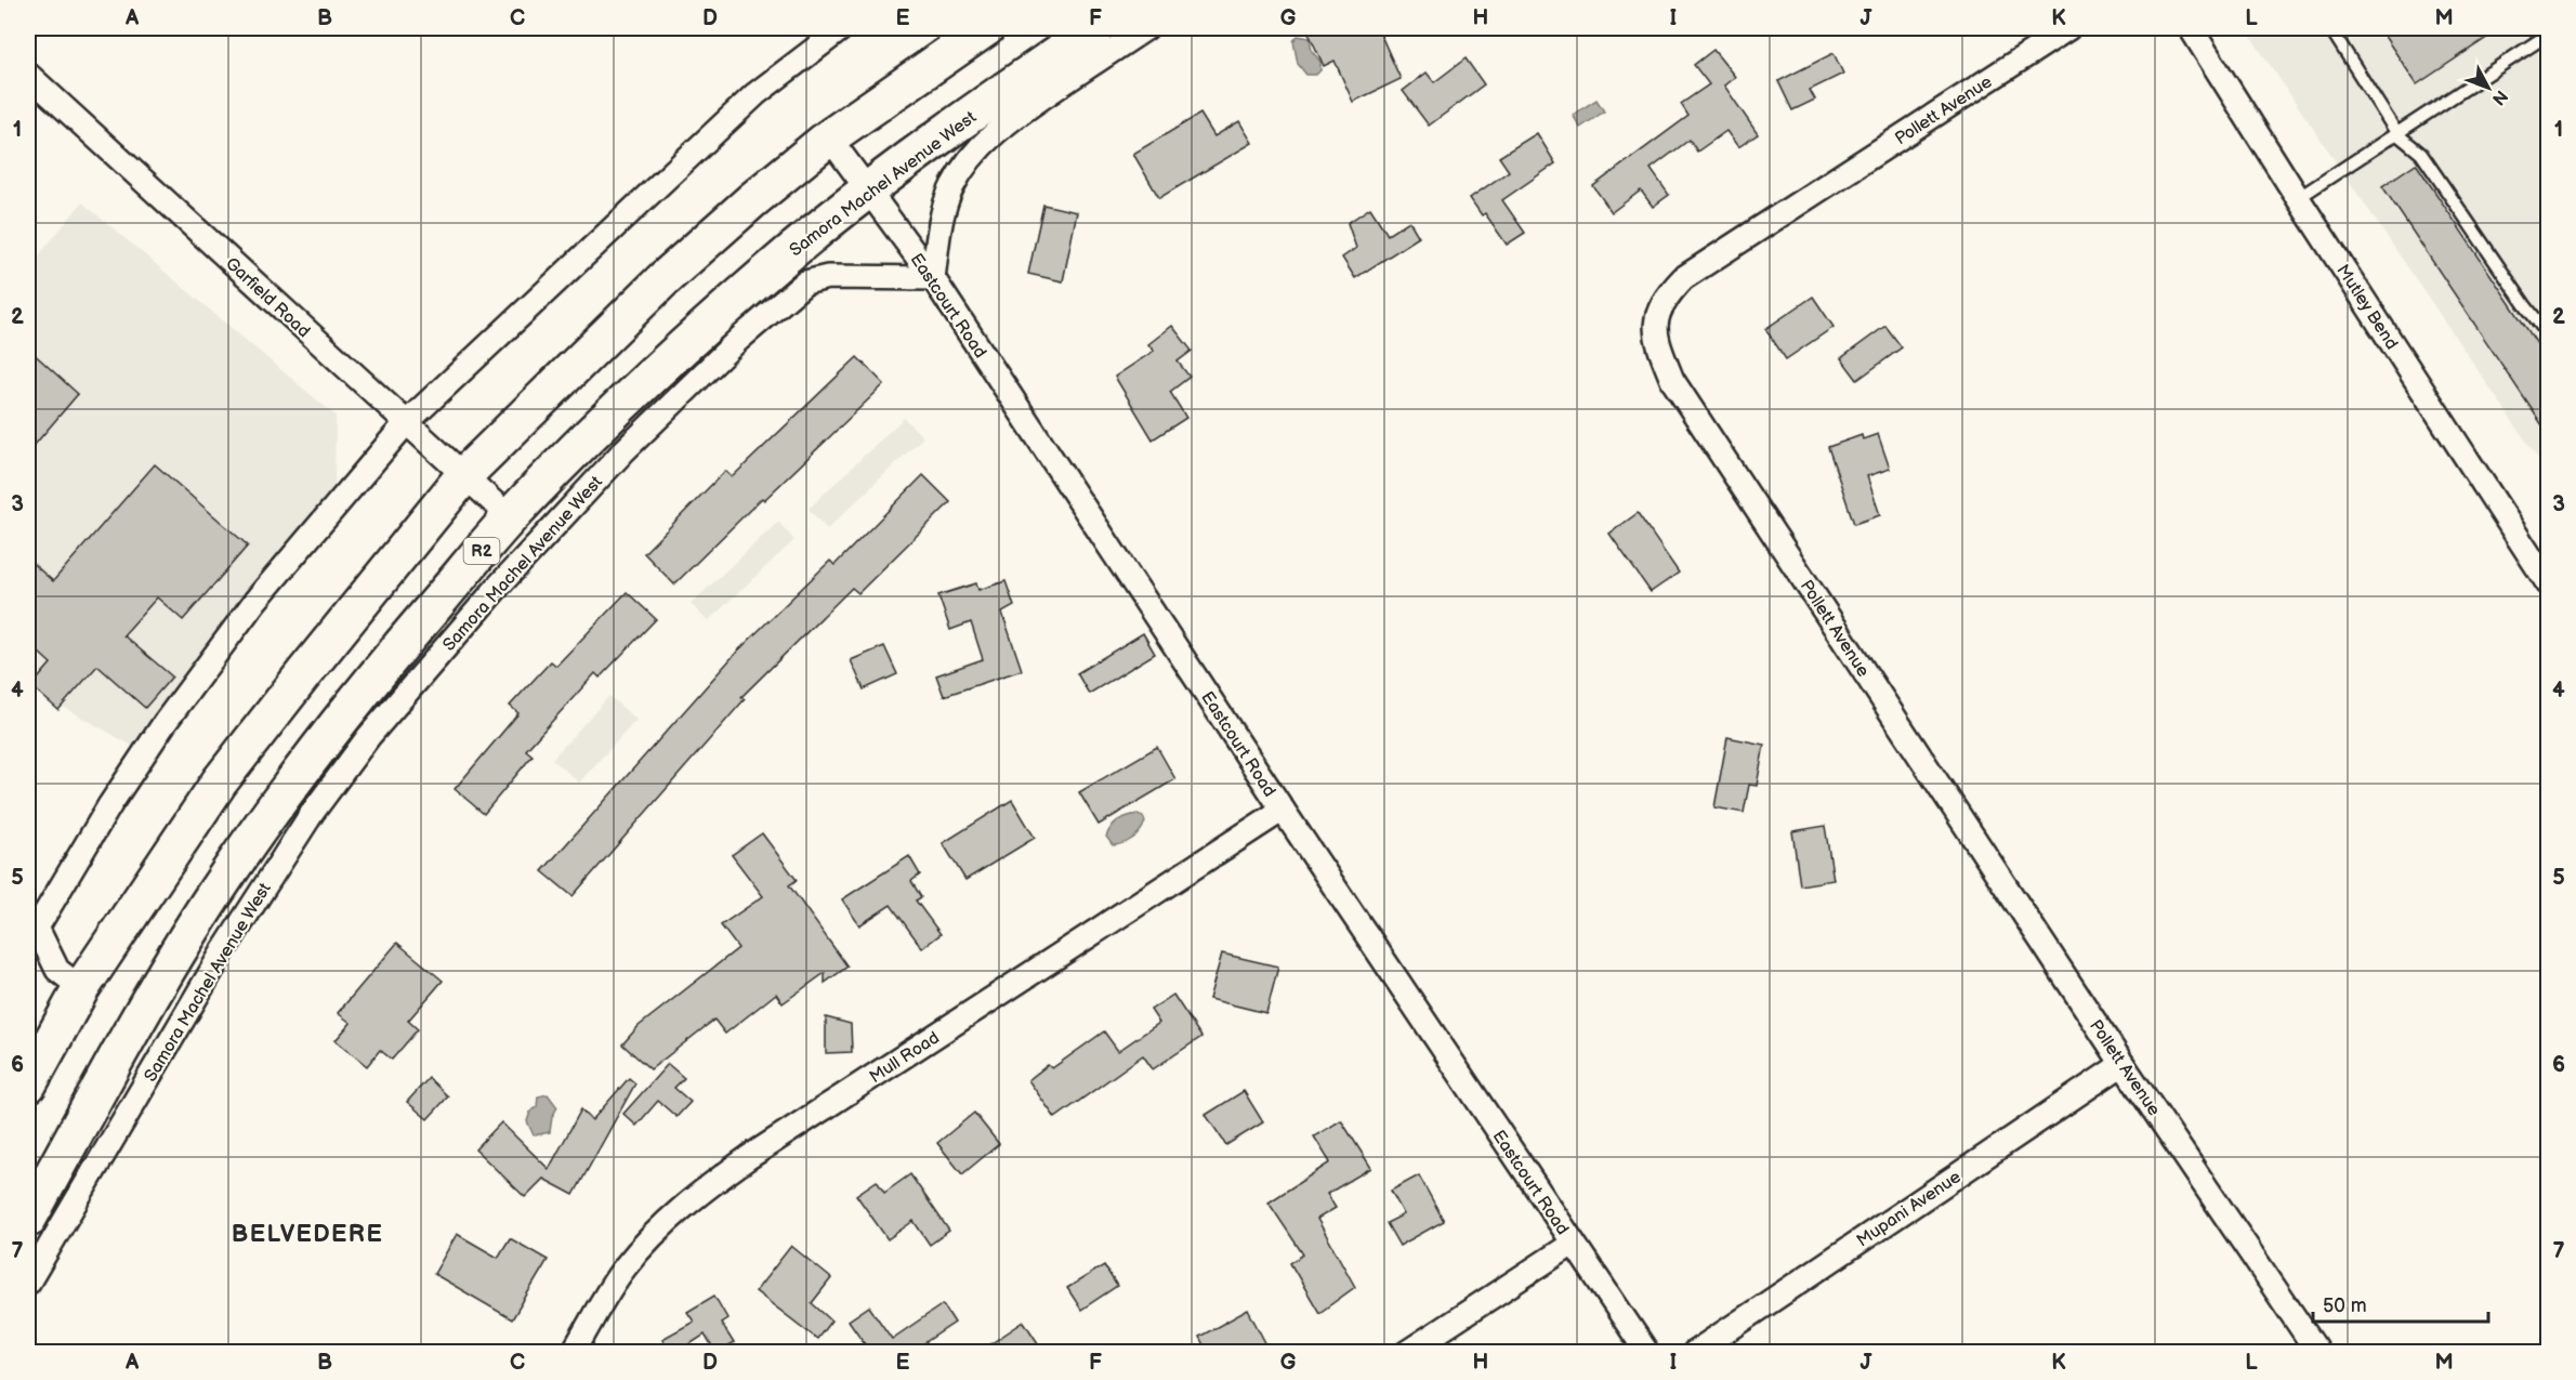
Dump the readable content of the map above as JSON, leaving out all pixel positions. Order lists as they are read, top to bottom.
{
  "streets": {
    "highway": ["Samora Machel Avenue West", "R2"],
    "street": [
      "Pollett Avenue",
      "Garfield Road",
      "Eastcourt Road",
      "Mutley Bend",
      "Mull Road",
      "Mupani Avenue"
    ]
  },
  "crossings": [
    ["Pollett Avenue", "Mupani Avenue"],
    ["Samora Machel Avenue West", "Garfield Road"],
    ["Samora Machel Avenue West", "Eastcourt Road"],
    ["Eastcourt Road", "Mull Road"]
  ],
  "districts": ["BELVEDERE"],
  "scale_bar": "50 m",
  "north": "bottom right",
  "grid": {
    "columns": [
      "A",
      "B",
      "C",
      "D",
      "E",
      "F",
      "G",
      "H",
      "I",
      "J",
      "K",
      "L",
      "M"
    ],
    "rows": [
      "1",
      "2",
      "3",
      "4",
      "5",
      "6",
      "7"
    ]
  }
}
